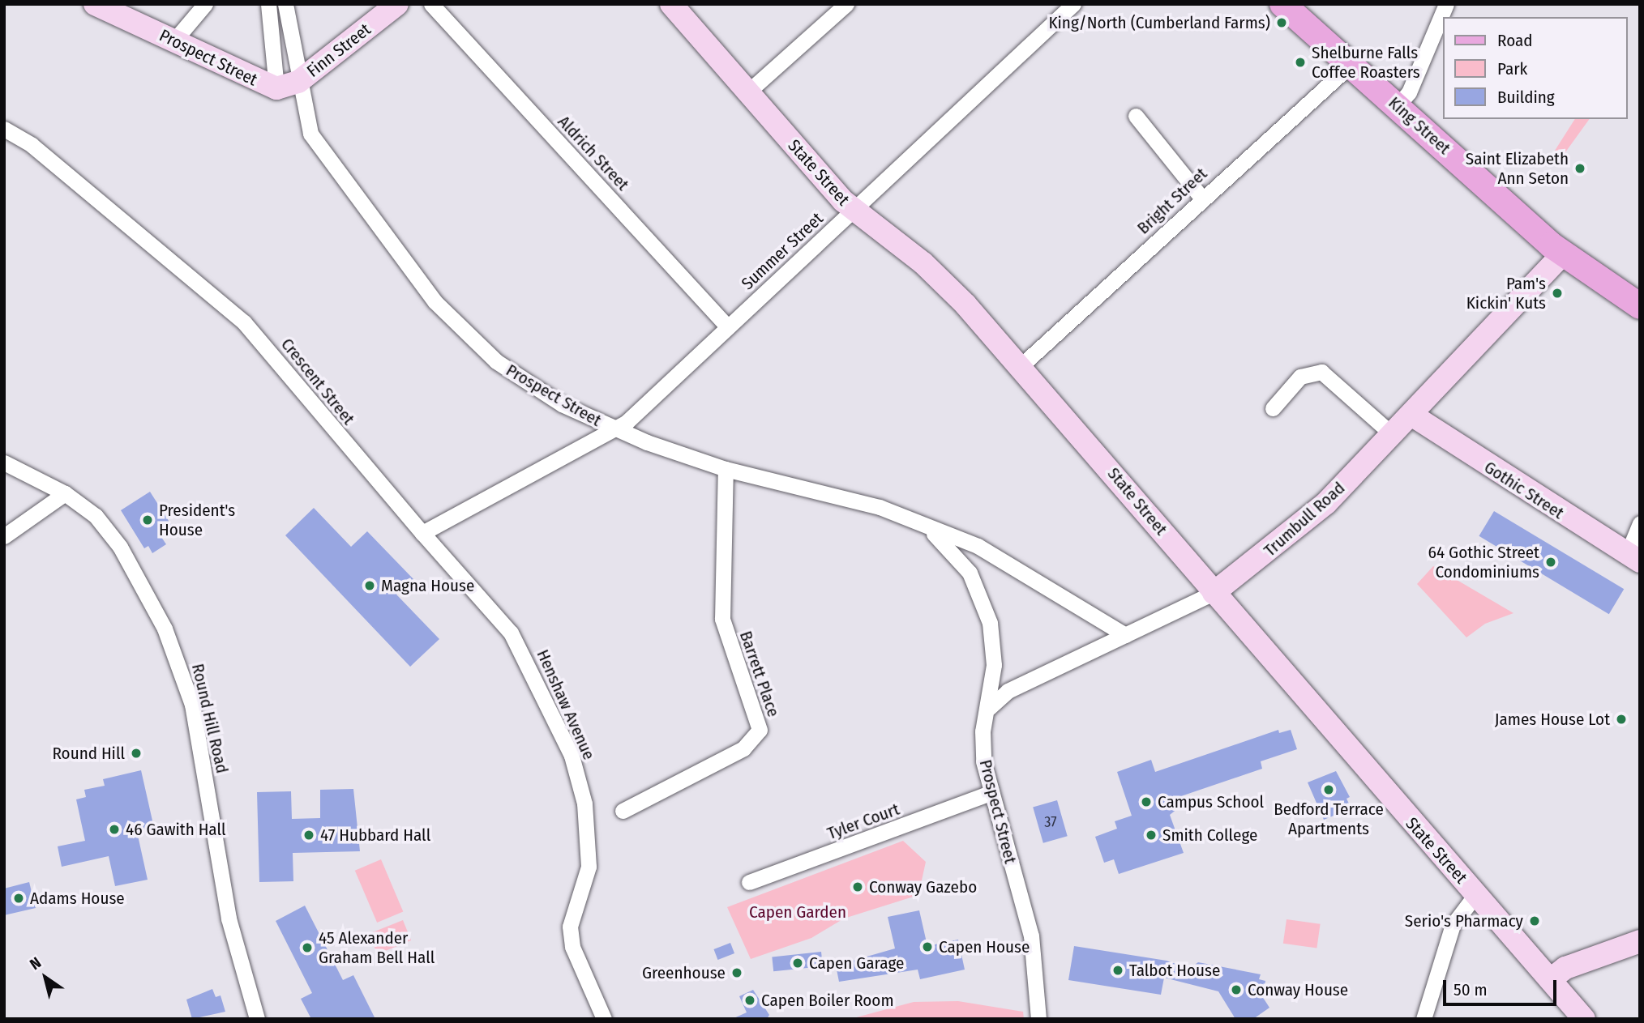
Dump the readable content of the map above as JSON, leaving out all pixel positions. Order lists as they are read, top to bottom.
{
  "streets": {
    "main road": [
      "Finn Street",
      "Prospect Street",
      "King Street",
      "State Street",
      "Gothic Street",
      "Trumbull Road"
    ],
    "street": [
      "Aldrich Street",
      "Bright Street",
      "Summer Street",
      "Crescent Street",
      "Barrett Place",
      "Henshaw Avenue",
      "Round Hill Road",
      "Tyler Court"
    ]
  },
  "crossings": [
    ["Finn Street", "Prospect Street"],
    ["Prospect Street", "Summer Street"],
    ["Prospect Street", "Trumbull Road"],
    ["Prospect Street", "Barrett Place"],
    ["Prospect Street", "Tyler Court"],
    ["King Street", "Bright Street"],
    ["King Street", "Trumbull Road"],
    ["Aldrich Street", "Summer Street"],
    ["State Street", "Bright Street"],
    ["State Street", "Summer Street"],
    ["State Street", "Trumbull Road"],
    ["Crescent Street", "Henshaw Avenue"],
    ["Gothic Street", "Trumbull Road"]
  ],
  "parks": ["Capen Garden"],
  "places": [
    "King/North (Cumberland Farms)",
    "Shelburne Falls Coffee Roasters",
    "Saint Elizabeth Ann Seton",
    "Pam's Kickin' Kuts",
    "President's House",
    "64 Gothic Street Condominiums",
    "Magna House",
    "James House Lot",
    "Round Hill",
    "Bedford Terrace Apartments",
    "Campus School",
    "46 Gawith Hall",
    "47 Hubbard Hall",
    "Smith College",
    "Conway Gazebo",
    "Adams House",
    "Serio's Pharmacy",
    "Capen House",
    "45 Alexander Graham Bell Hall",
    "Capen Garage",
    "Talbot House",
    "Greenhouse",
    "Conway House",
    "Capen Boiler Room"
  ],
  "house_numbers": ["37"],
  "legend": ["Road", "Park", "Building"],
  "scale_bar": "50 m",
  "north": "top left"
}
